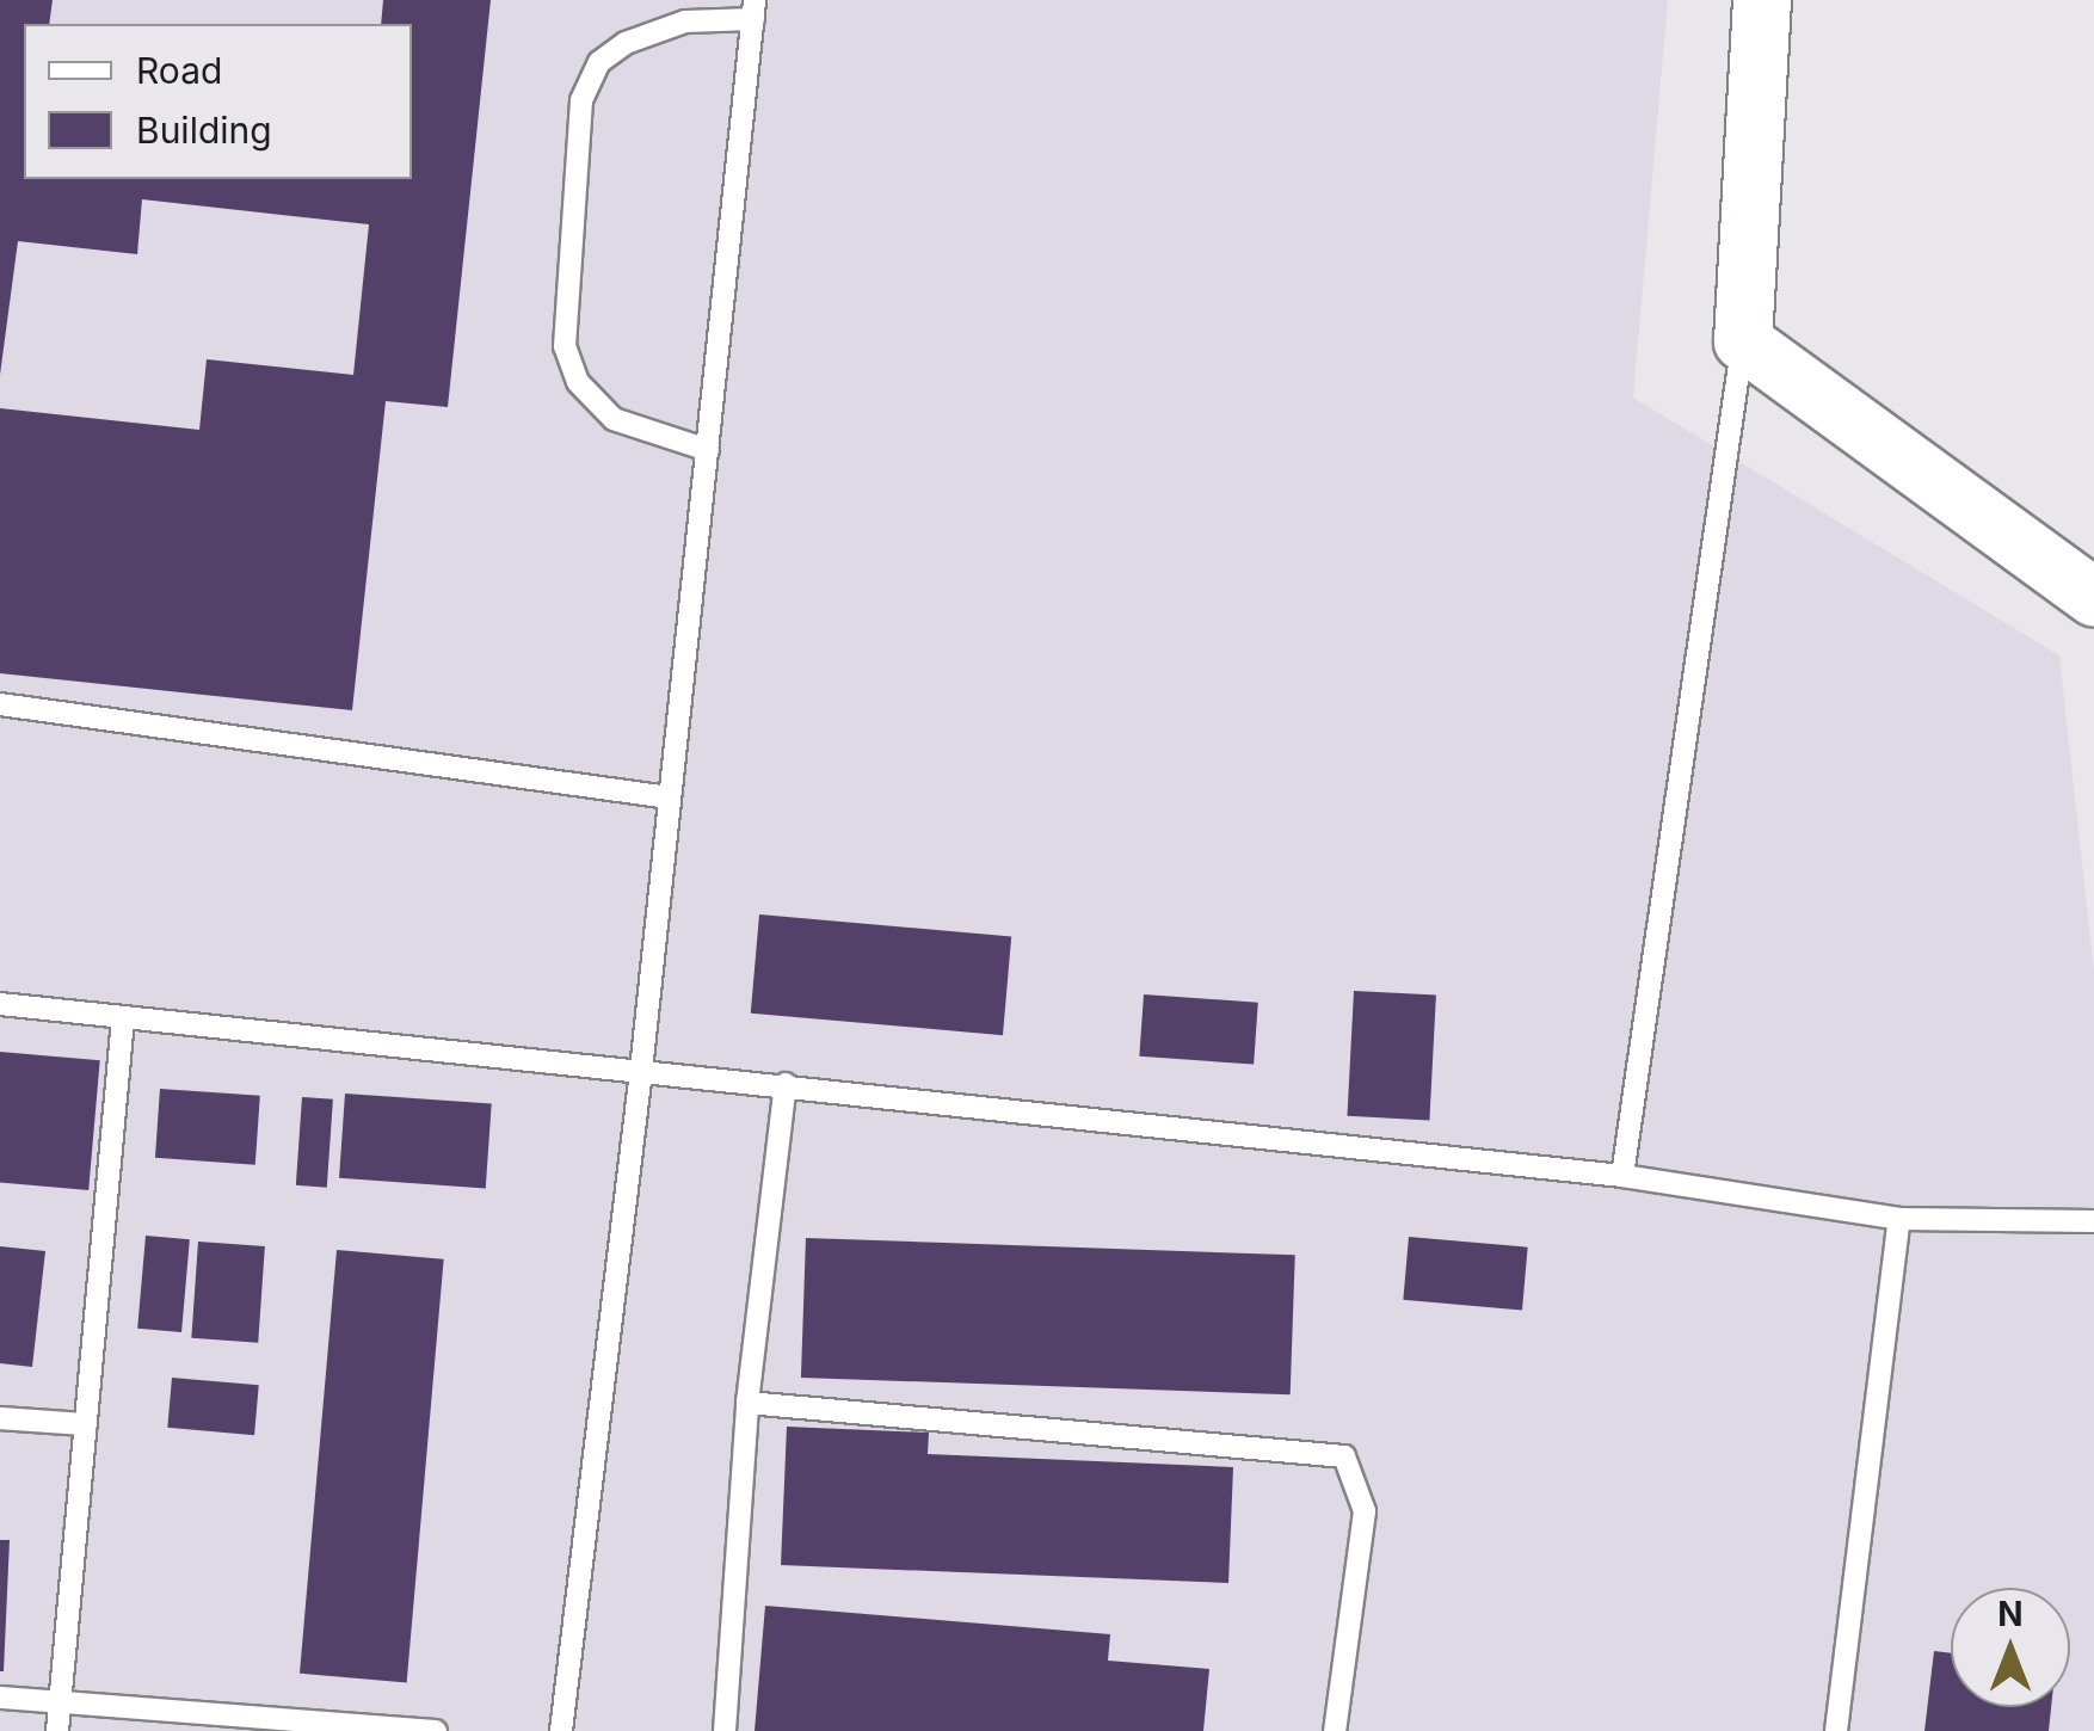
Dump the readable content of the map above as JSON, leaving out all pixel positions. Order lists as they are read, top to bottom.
{
  "legend": ["Road", "Building"],
  "north": "top"
}
